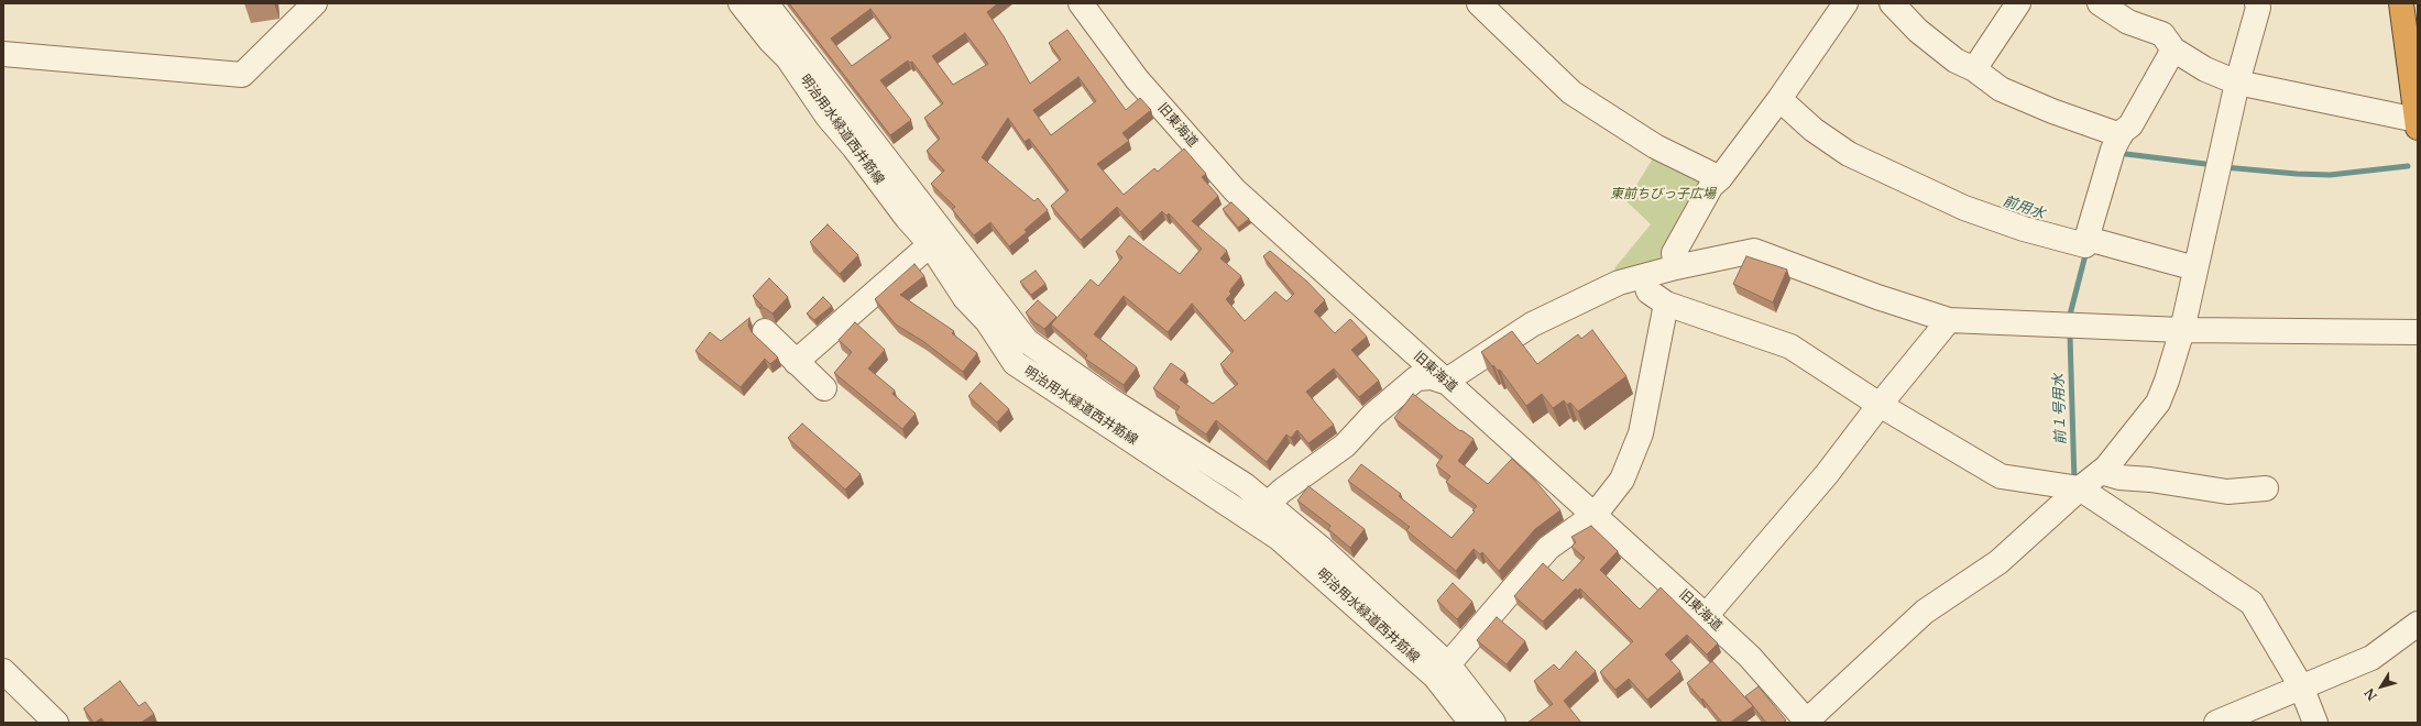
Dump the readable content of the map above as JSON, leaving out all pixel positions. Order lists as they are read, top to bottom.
{
  "streets": {
    "street": ["旧東海道", "明治用水緑道西井筋線"]
  },
  "water": ["前用水", "前１号用水"],
  "parks": ["東前ちびっ子広場"],
  "north": "bottom left"
}
